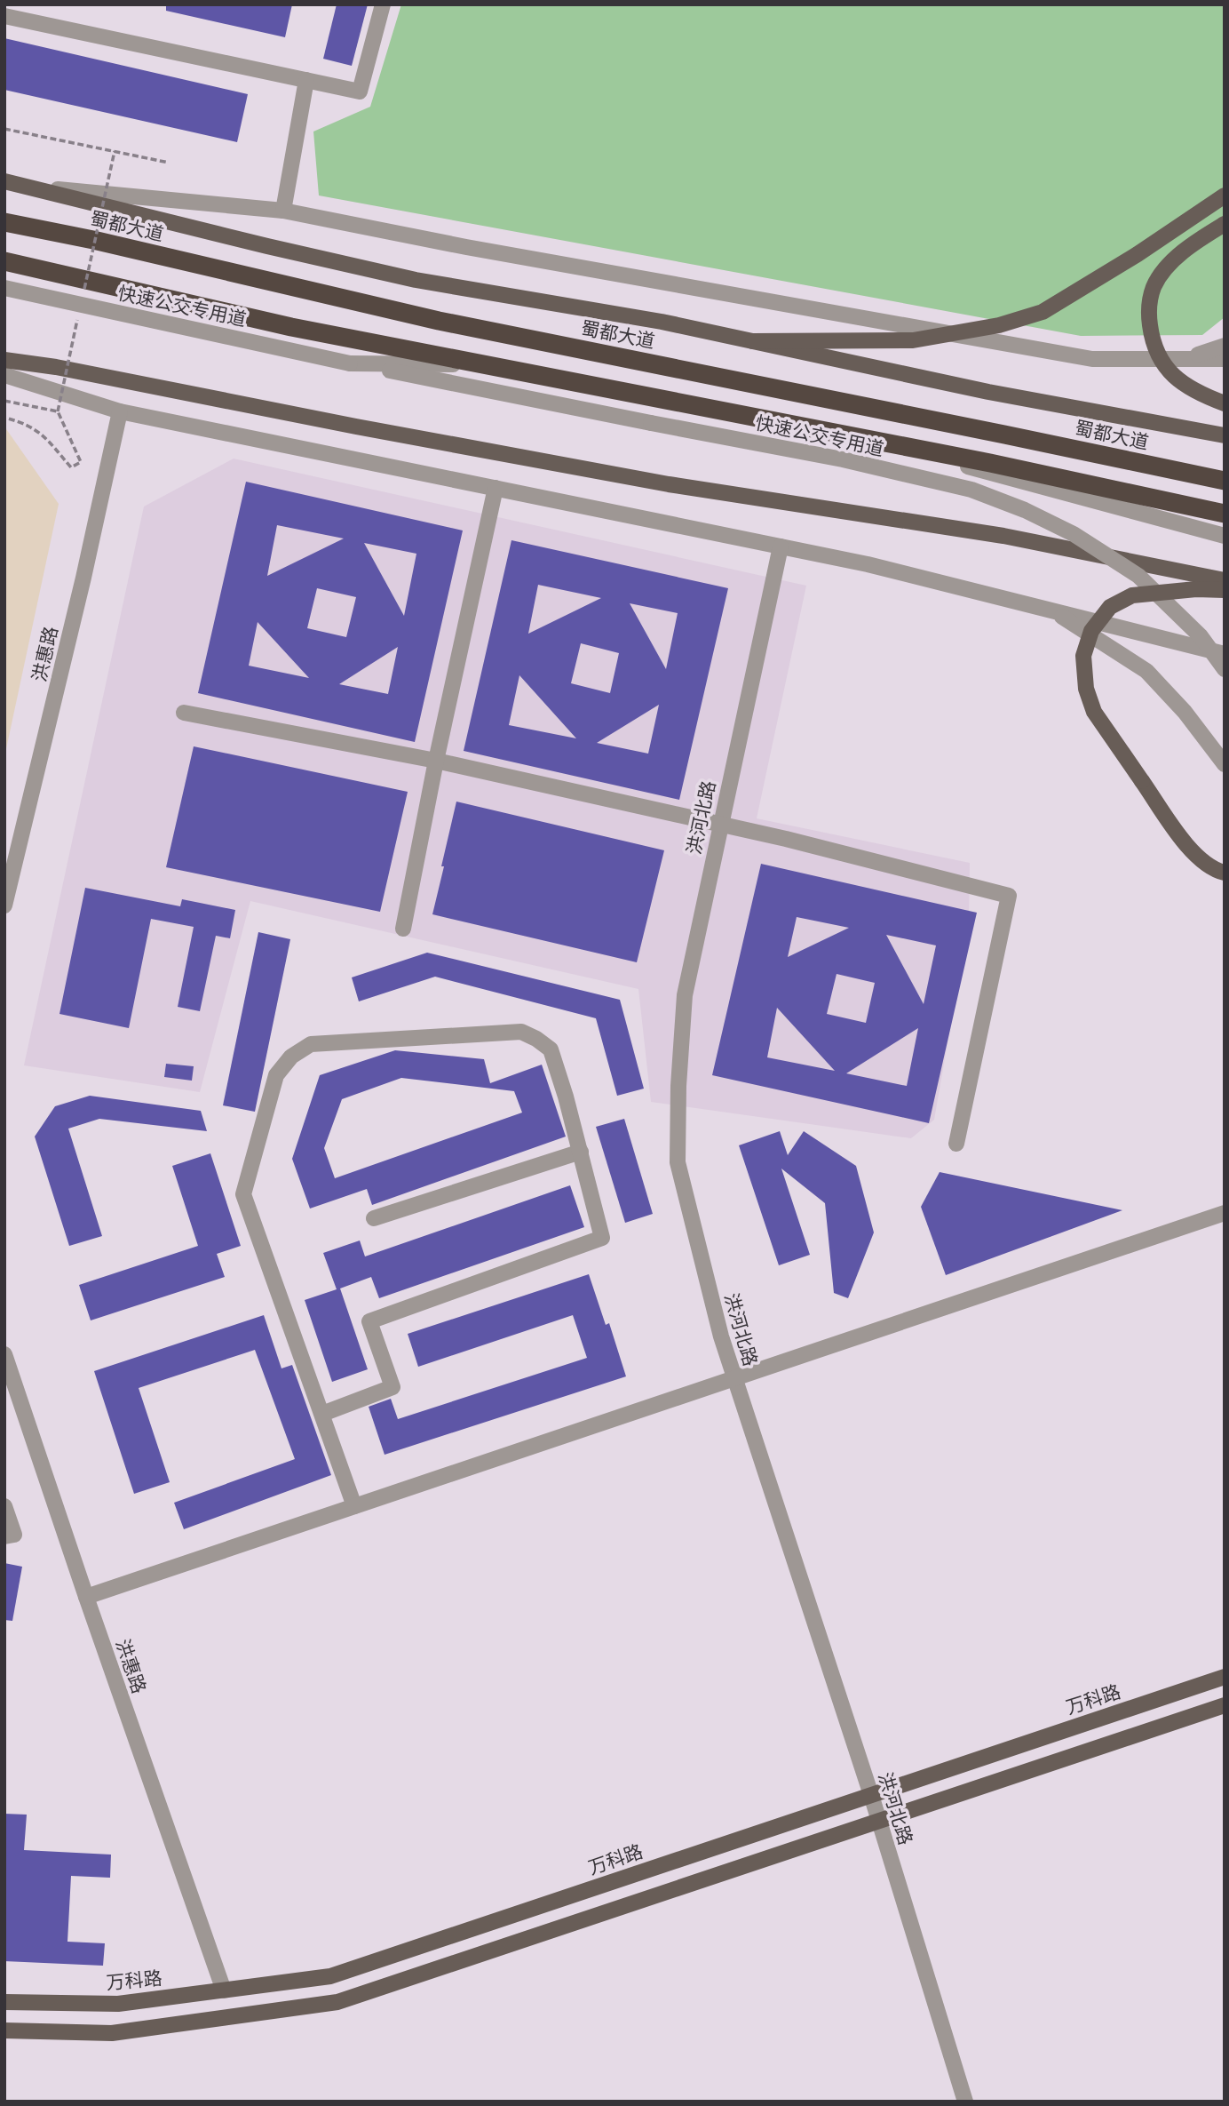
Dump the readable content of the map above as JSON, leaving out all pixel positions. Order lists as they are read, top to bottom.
{
  "streets": {
    "highway": ["蜀都大道"],
    "main road": ["万科路"],
    "street": ["快速公交专用道", "洪惠路", "洪河北路"]
  },
  "crossings": [
    ["洪惠路", "万科路"],
    ["洪河北路", "万科路"]
  ]
}
